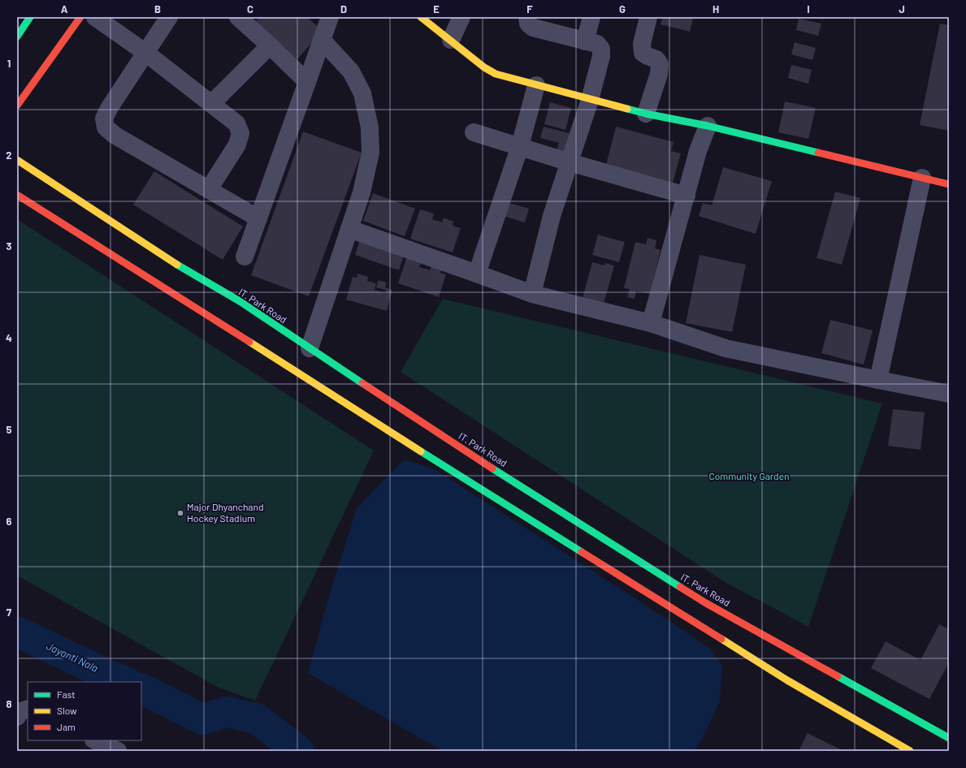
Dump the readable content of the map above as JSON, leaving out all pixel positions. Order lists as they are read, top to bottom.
{
  "streets": {
    "main road": ["IT. Park Road"]
  },
  "water": ["Jayanti Nala"],
  "parks": ["Community Garden"],
  "places": ["Major Dhyanchand Hockey Stadium"],
  "legend": ["Fast", "Slow", "Jam"],
  "grid": {
    "columns": [
      "A",
      "B",
      "C",
      "D",
      "E",
      "F",
      "G",
      "H",
      "I",
      "J"
    ],
    "rows": [
      "1",
      "2",
      "3",
      "4",
      "5",
      "6",
      "7",
      "8"
    ]
  }
}
